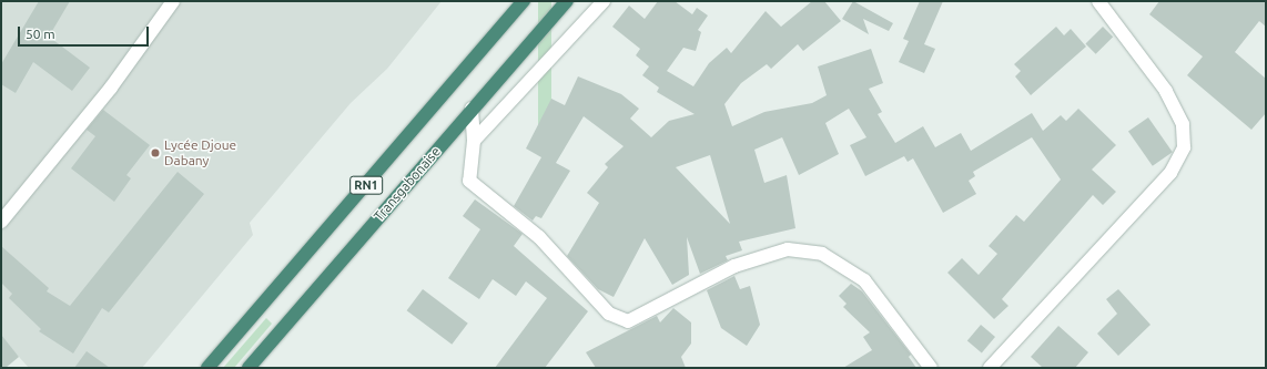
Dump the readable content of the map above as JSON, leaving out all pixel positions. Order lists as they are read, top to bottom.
{
  "streets": {
    "highway": ["Transgabonaise", "RN1"]
  },
  "places": ["Lycée Djoue Dabany"],
  "scale_bar": "50 m"
}
